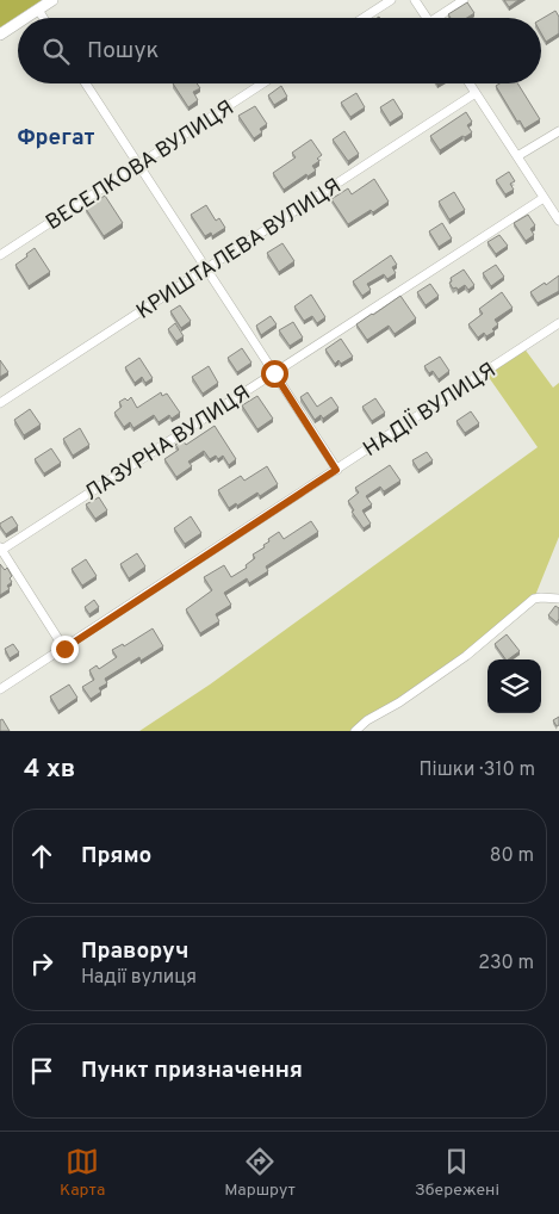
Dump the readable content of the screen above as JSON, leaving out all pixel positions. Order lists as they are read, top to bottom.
{
  "streets": {
    "street": [
      "ВЕСЕЛКОВА ВУЛИЦЯ",
      "КРИШТАЛЕВА ВУЛИЦЯ",
      "НАДІЇ ВУЛИЦЯ",
      "ЛАЗУРНА ВУЛИЦЯ"
    ]
  },
  "districts": ["Фрегат"],
  "page": {
    "search": "Пошук",
    "heading": ["4 хв", "Пішки · 310 m"],
    "list": [
      ["Прямо", "80 m"],
      ["Праворуч", "Надії вулиця", "230 m"],
      "Пункт призначення"
    ],
    "nav": ["Карта", "Маршрут", "Збережені"]
  }
}
